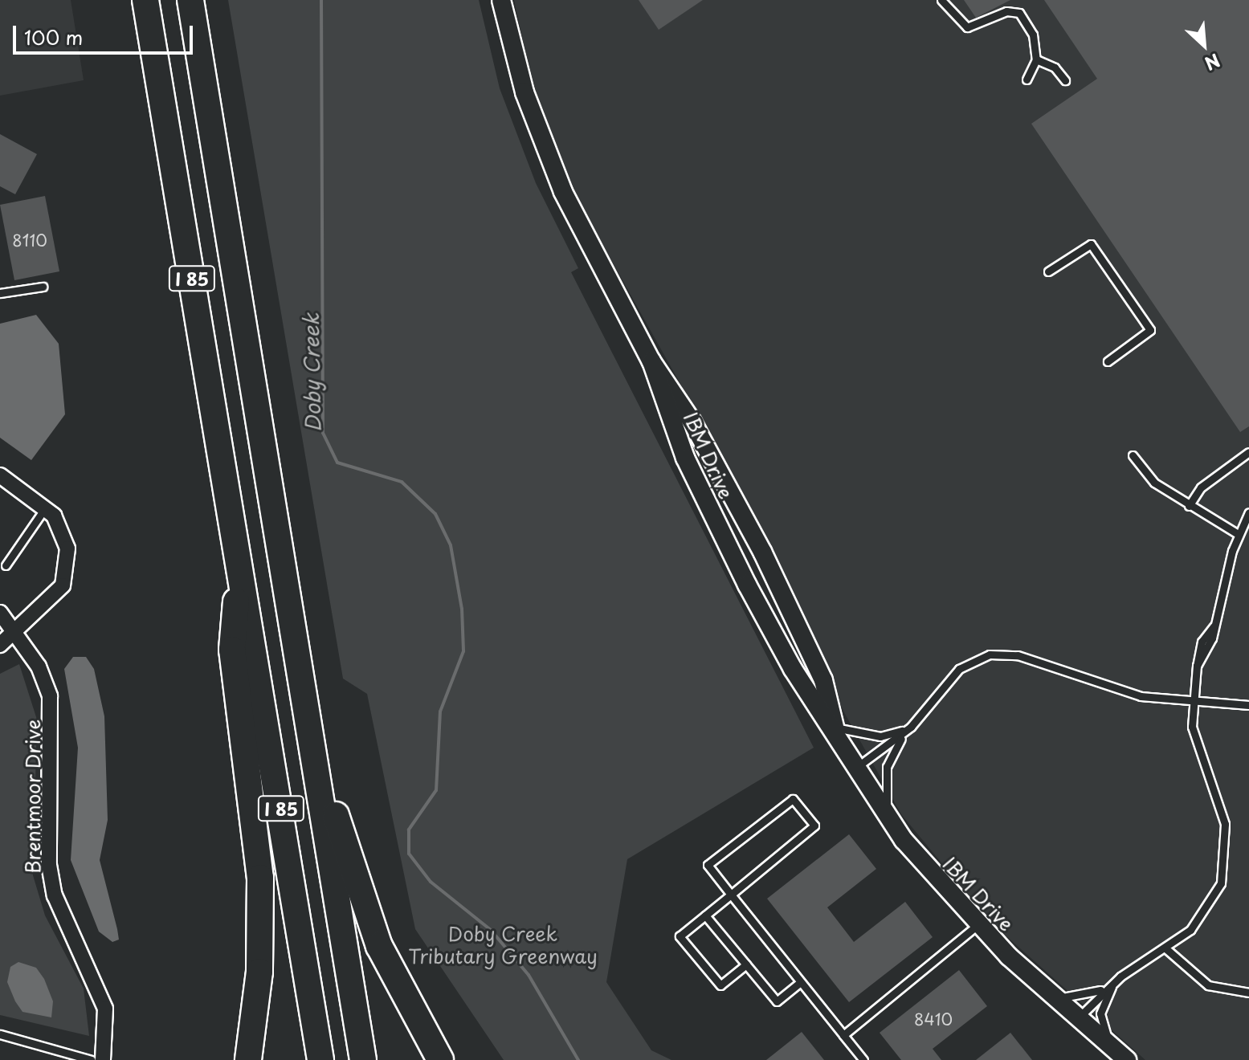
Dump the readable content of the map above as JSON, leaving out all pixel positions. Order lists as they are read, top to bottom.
{
  "streets": {
    "highway": ["I 85"],
    "street": ["IBM Drive", "Brentmoor Drive"]
  },
  "water": ["Doby Creek"],
  "parks": ["Doby Creek Tributary Greenway"],
  "house_numbers": ["8110", "8410"],
  "scale_bar": "100 m",
  "north": "bottom right"
}
